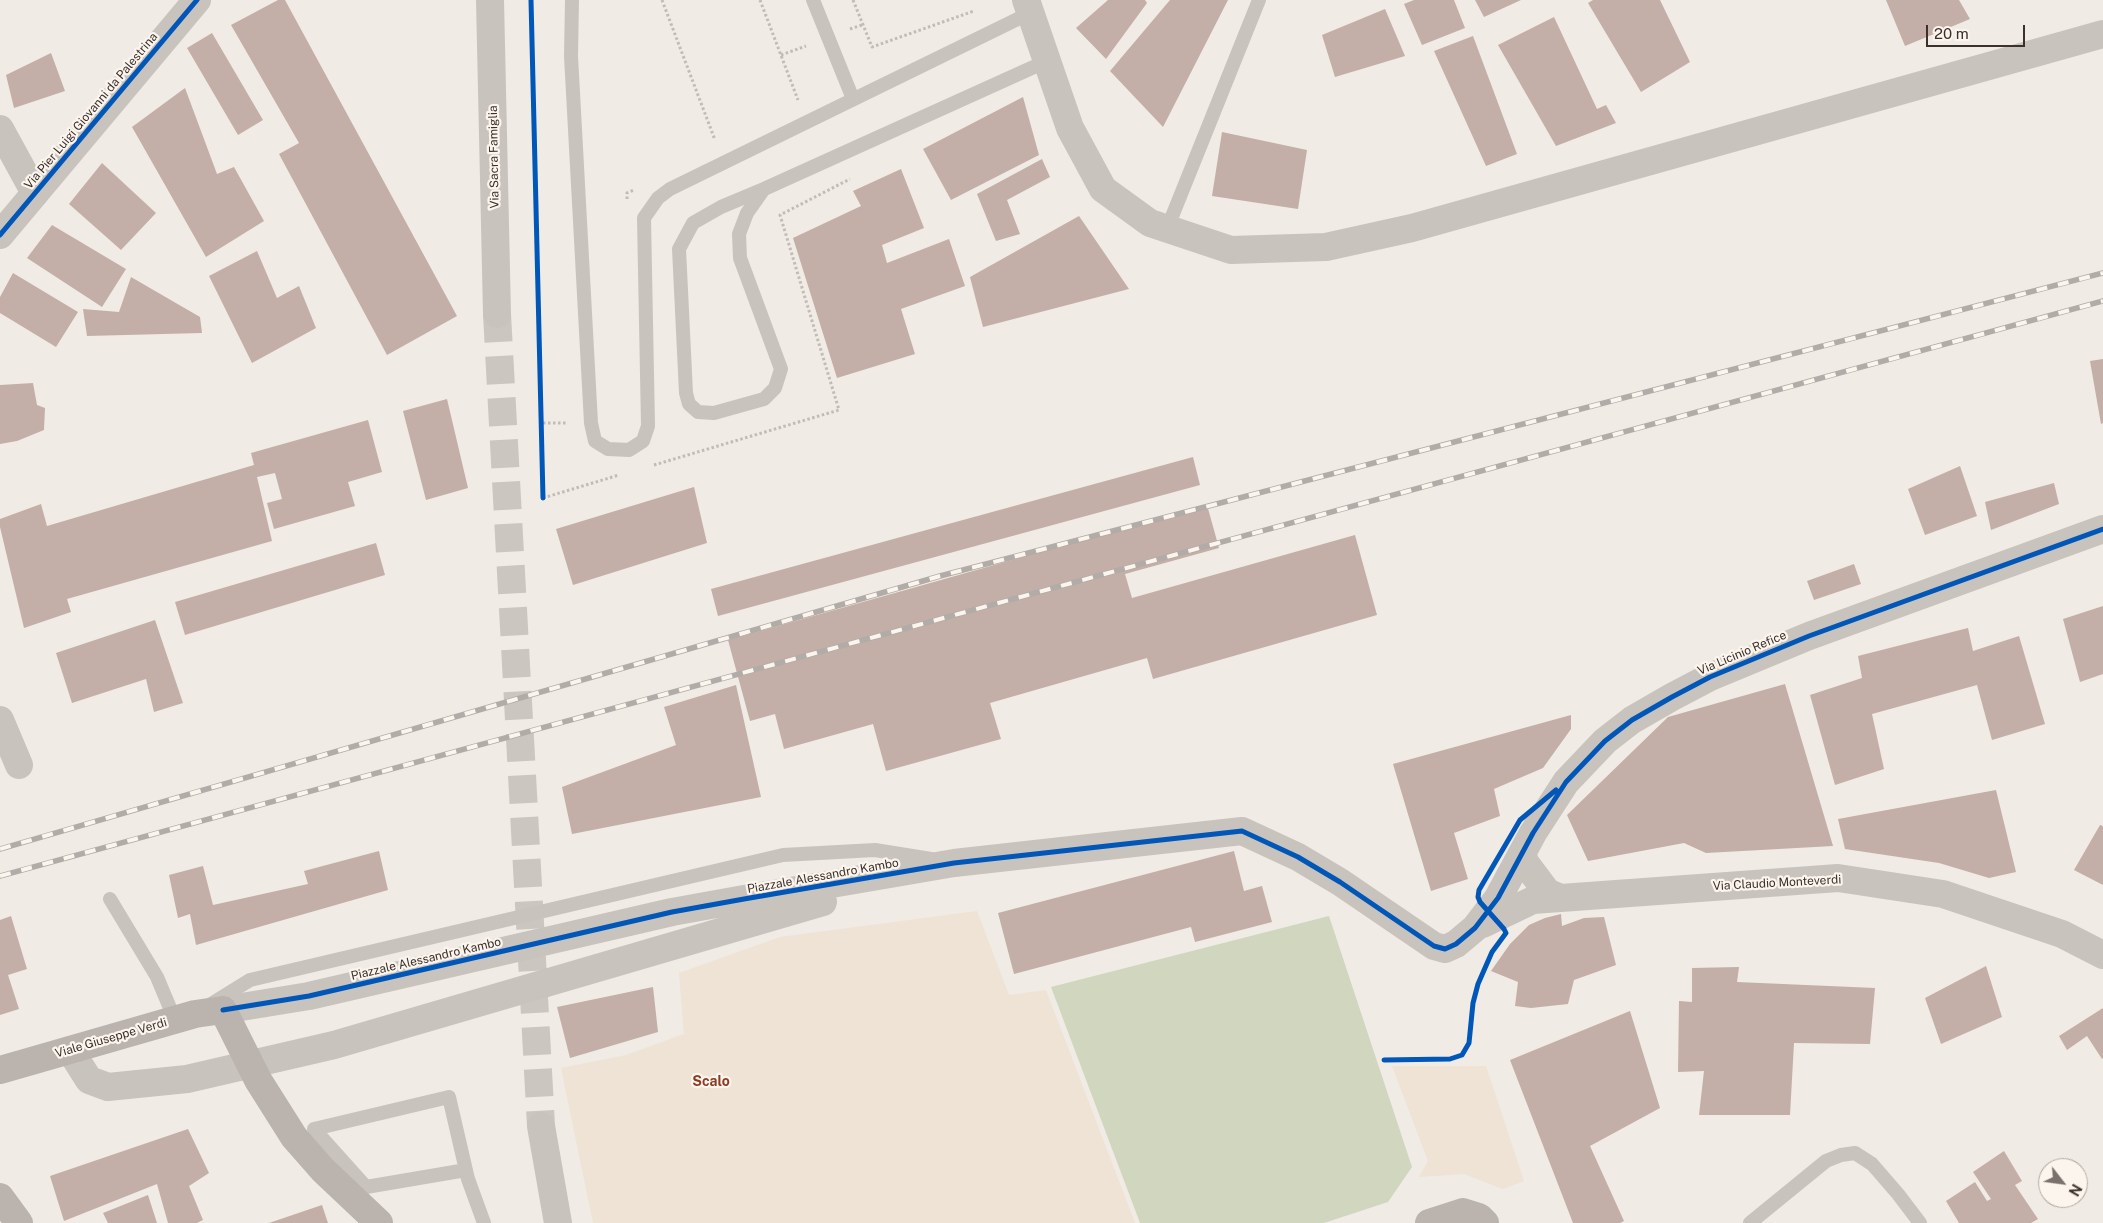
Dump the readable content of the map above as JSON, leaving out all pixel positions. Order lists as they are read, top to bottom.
{
  "streets": {
    "main road": ["Viale Giuseppe Verdi"],
    "street": [
      "Via Pier Luigi Giovanni da Palestrina",
      "Via Sacra Famiglia",
      "Via Licinio Refice",
      "Piazzale Alessandro Kambo",
      "Via Claudio Monteverdi"
    ]
  },
  "crossings": [
    ["Via Licinio Refice", "Piazzale Alessandro Kambo"],
    ["Via Licinio Refice", "Via Claudio Monteverdi"],
    ["Piazzale Alessandro Kambo", "Viale Giuseppe Verdi"]
  ],
  "districts": ["Scalo"],
  "scale_bar": "20 m",
  "north": "bottom right"
}
